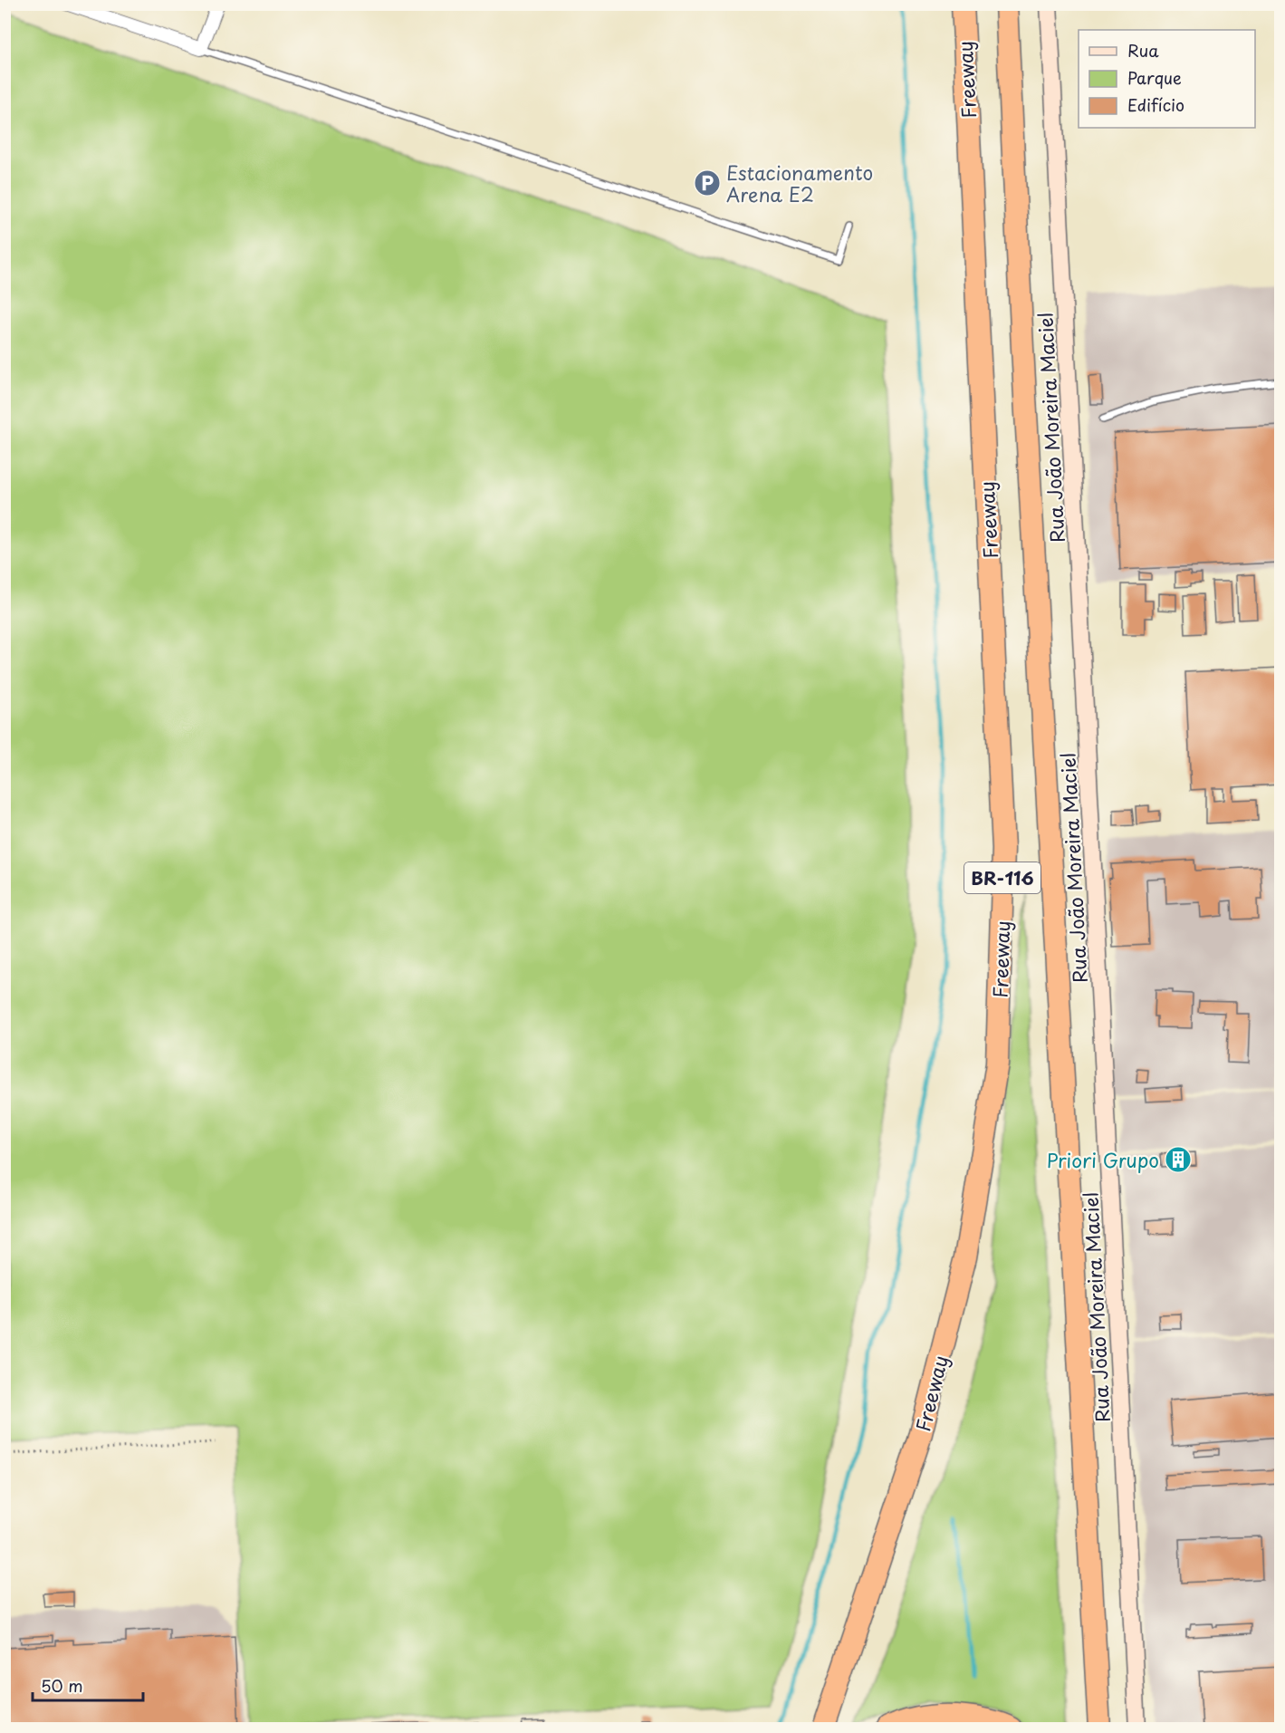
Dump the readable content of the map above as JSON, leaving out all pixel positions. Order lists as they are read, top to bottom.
{
  "streets": {
    "highway": ["Freeway", "BR-116"],
    "street": ["Rua João Moreira Maciel"]
  },
  "places": {
    "parking": ["Estacionamento Arena E2"],
    "building": ["Priori Grupo"]
  },
  "legend": ["Rua", "Parque", "Edifício"],
  "scale_bar": "50 m"
}
